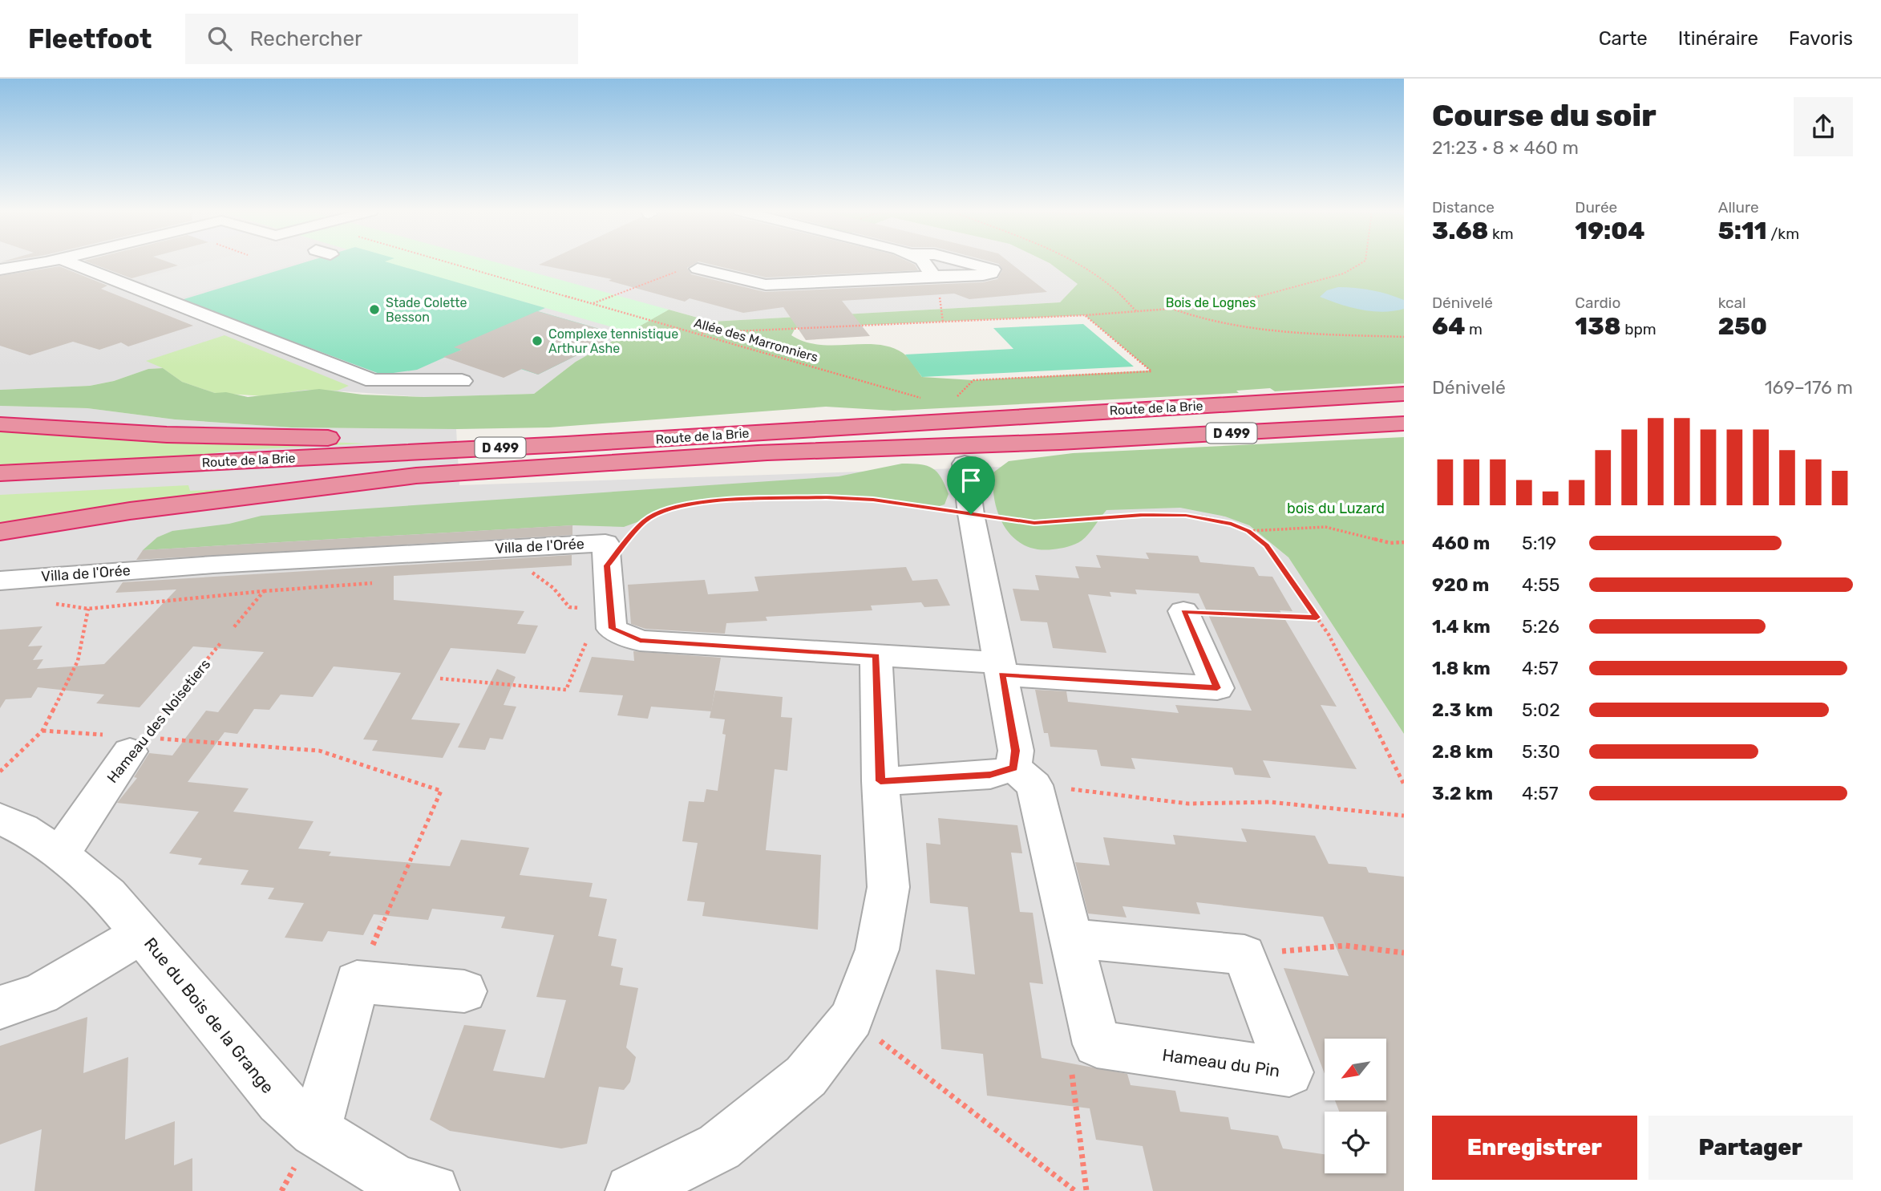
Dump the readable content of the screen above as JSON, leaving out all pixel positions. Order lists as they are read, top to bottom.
{
  "streets": {
    "highway": ["Route de la Brie", "D 499"],
    "street": [
      "Villa de l'Orée",
      "Hameau des Noisetiers",
      "Rue du Bois de la Grange",
      "Hameau du Pin"
    ],
    "path": ["Allée des Marronniers"]
  },
  "crossings": [
    ["Hameau des Noisetiers", "Rue du Bois de la Grange"]
  ],
  "parks": ["Bois de Lognes", "bois du Luzard"],
  "places": ["Stade Colette Besson", "Complexe tennistique Arthur Ashe"],
  "north": "bottom left",
  "page": {
    "header": "Fleetfoot",
    "search": "Rechercher",
    "nav": ["Carte", "Itinéraire", "Favoris"],
    "heading": ["Course du soir", "21:23 · 8 × 460 m"],
    "stats": [
      ["Distance", "3.68 km"],
      ["Durée", "19:04"],
      ["Allure", "5:11 /km"],
      ["Dénivelé", "64 m"],
      ["Cardio", "138 bpm"],
      ["kcal", "250"]
    ],
    "chart": ["Dénivelé", "169–176 m"],
    "list": [
      {
        "name": "460 m",
        "note": "5:19"
      },
      {
        "name": "920 m",
        "note": "4:55"
      },
      {
        "name": "1.4 km",
        "note": "5:26"
      },
      {
        "name": "1.8 km",
        "note": "4:57"
      },
      {
        "name": "2.3 km",
        "note": "5:02"
      },
      {
        "name": "2.8 km",
        "note": "5:30"
      },
      {
        "name": "3.2 km",
        "note": "4:57"
      }
    ],
    "buttons": ["Enregistrer", "Partager"]
  }
}
